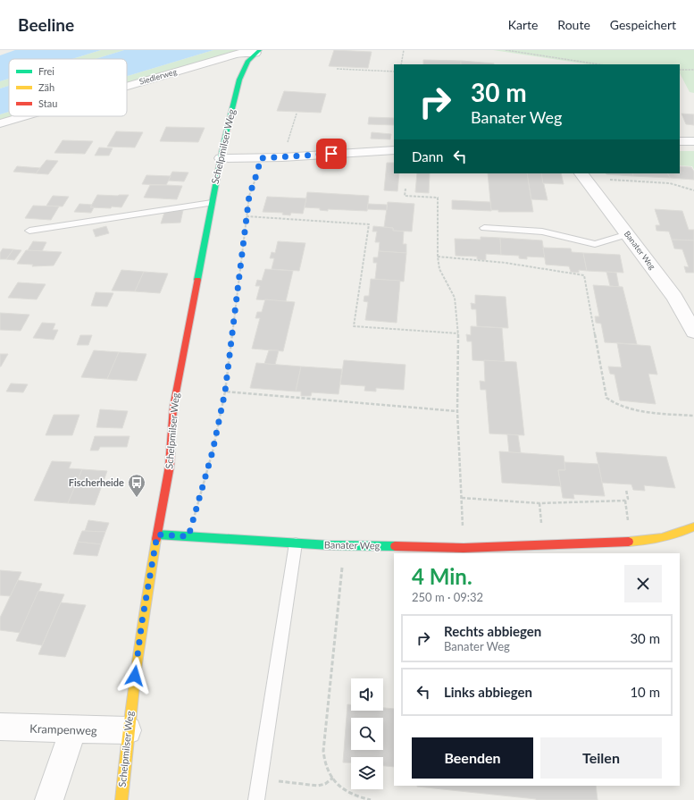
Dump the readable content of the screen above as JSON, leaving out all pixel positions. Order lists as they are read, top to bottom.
{
  "streets": {
    "street": [
      "Siedlerweg",
      "Schelpmilser Weg",
      "Banater Weg",
      "Krampenweg"
    ]
  },
  "crossings": [
    ["Siedlerweg", "Schelpmilser Weg"],
    ["Schelpmilser Weg", "Banater Weg"],
    ["Schelpmilser Weg", "Krampenweg"]
  ],
  "places": {
    "bus stop": ["Fischerheide"]
  },
  "legend": ["Frei", "Zäh", "Stau"],
  "page": {
    "header": "Beeline",
    "nav": ["Karte", "Route", "Gespeichert"],
    "turn": ["30 m", "Banater Weg"],
    "then": "Dann",
    "heading": ["4 Min.", "250 m · 09:32"],
    "list": [
      {
        "name": "Rechts abbiegen",
        "note": "Banater Weg",
        "value": "30 m"
      },
      {
        "name": "Links abbiegen",
        "value": "10 m"
      }
    ],
    "buttons": ["Beenden", "Teilen"]
  }
}
